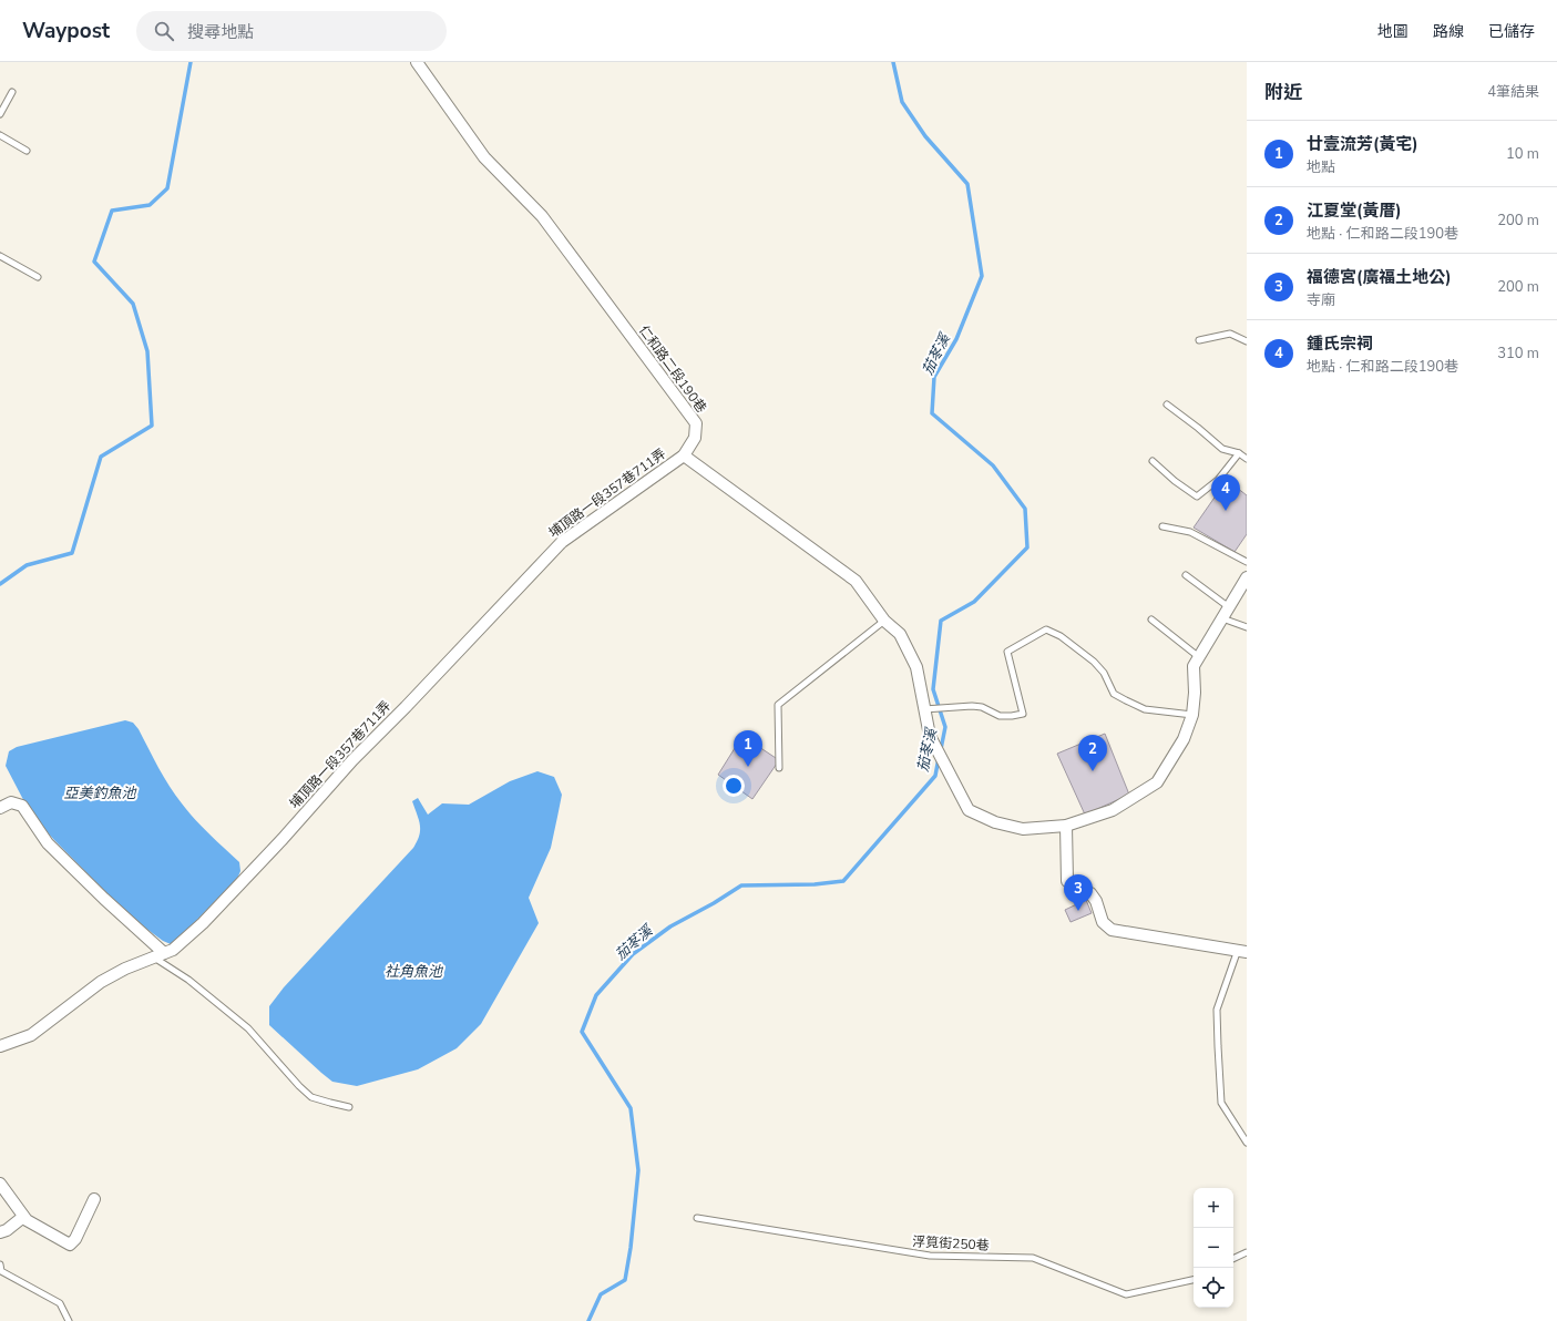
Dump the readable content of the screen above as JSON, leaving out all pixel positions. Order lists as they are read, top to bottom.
{
  "streets": {
    "street": ["仁和路二段190巷", "埔頂路一段357巷711弄"],
    "lane": ["浮筧街250巷"]
  },
  "crossings": [
    ["仁和路二段190巷", "埔頂路一段357巷711弄"]
  ],
  "water": ["茄苳溪", "亞美釣魚池", "社角魚池"],
  "page": {
    "header": "Waypost",
    "search": "搜尋地點",
    "nav": ["地圖", "路線", "已儲存"],
    "heading": ["附近", "4筆結果"],
    "list": [
      {
        "mark": "1",
        "name": "廿壹流芳(黃宅)",
        "note": "地點",
        "value": "10 m"
      },
      {
        "mark": "2",
        "name": "江夏堂(黃厝)",
        "note": "地點 · 仁和路二段190巷",
        "value": "200 m"
      },
      {
        "mark": "3",
        "name": "福德宮(廣福土地公)",
        "note": "寺廟",
        "value": "200 m"
      },
      {
        "mark": "4",
        "name": "鍾氏宗祠",
        "note": "地點 · 仁和路二段190巷",
        "value": "310 m"
      }
    ],
    "pins": [
      "4",
      "1",
      "2",
      "3"
    ],
    "map_buttons": ["+", "−"]
  }
}
